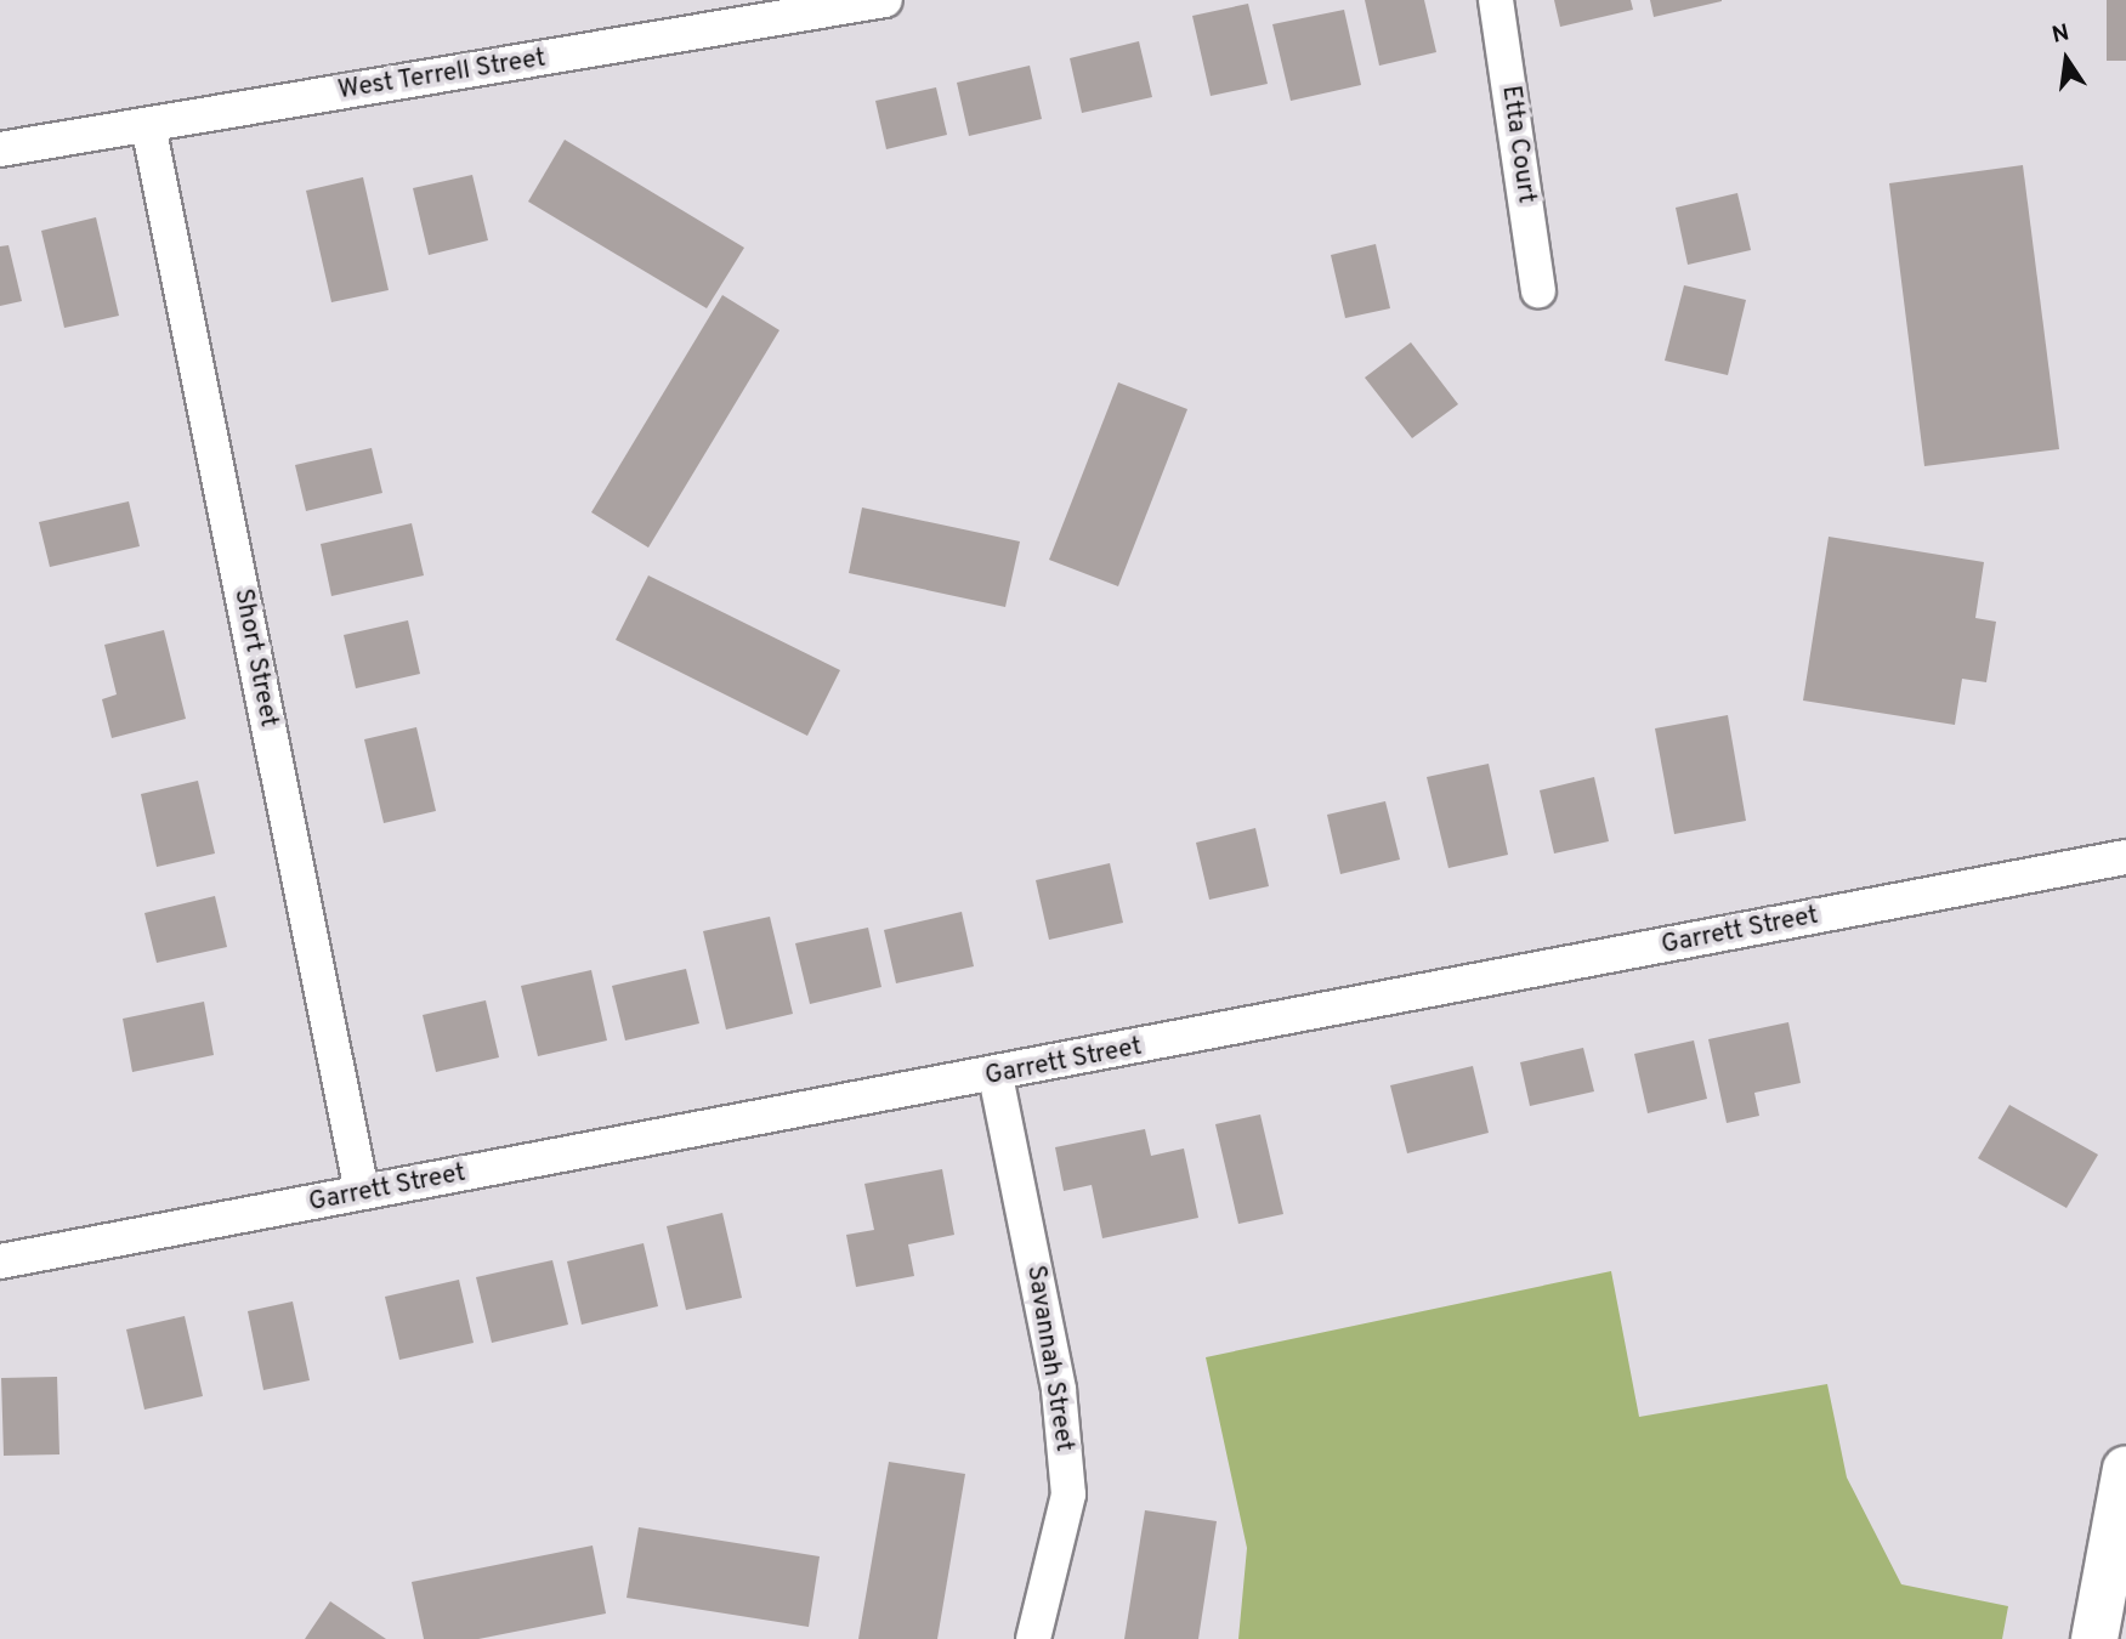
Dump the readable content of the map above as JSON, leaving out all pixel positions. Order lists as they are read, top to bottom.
{
  "streets": {
    "street": [
      "West Terrell Street",
      "Etta Court",
      "Short Street",
      "Garrett Street",
      "Savannah Street"
    ]
  },
  "crossings": [
    ["West Terrell Street", "Short Street"],
    ["Short Street", "Garrett Street"],
    ["Garrett Street", "Savannah Street"]
  ],
  "north": "top"
}
